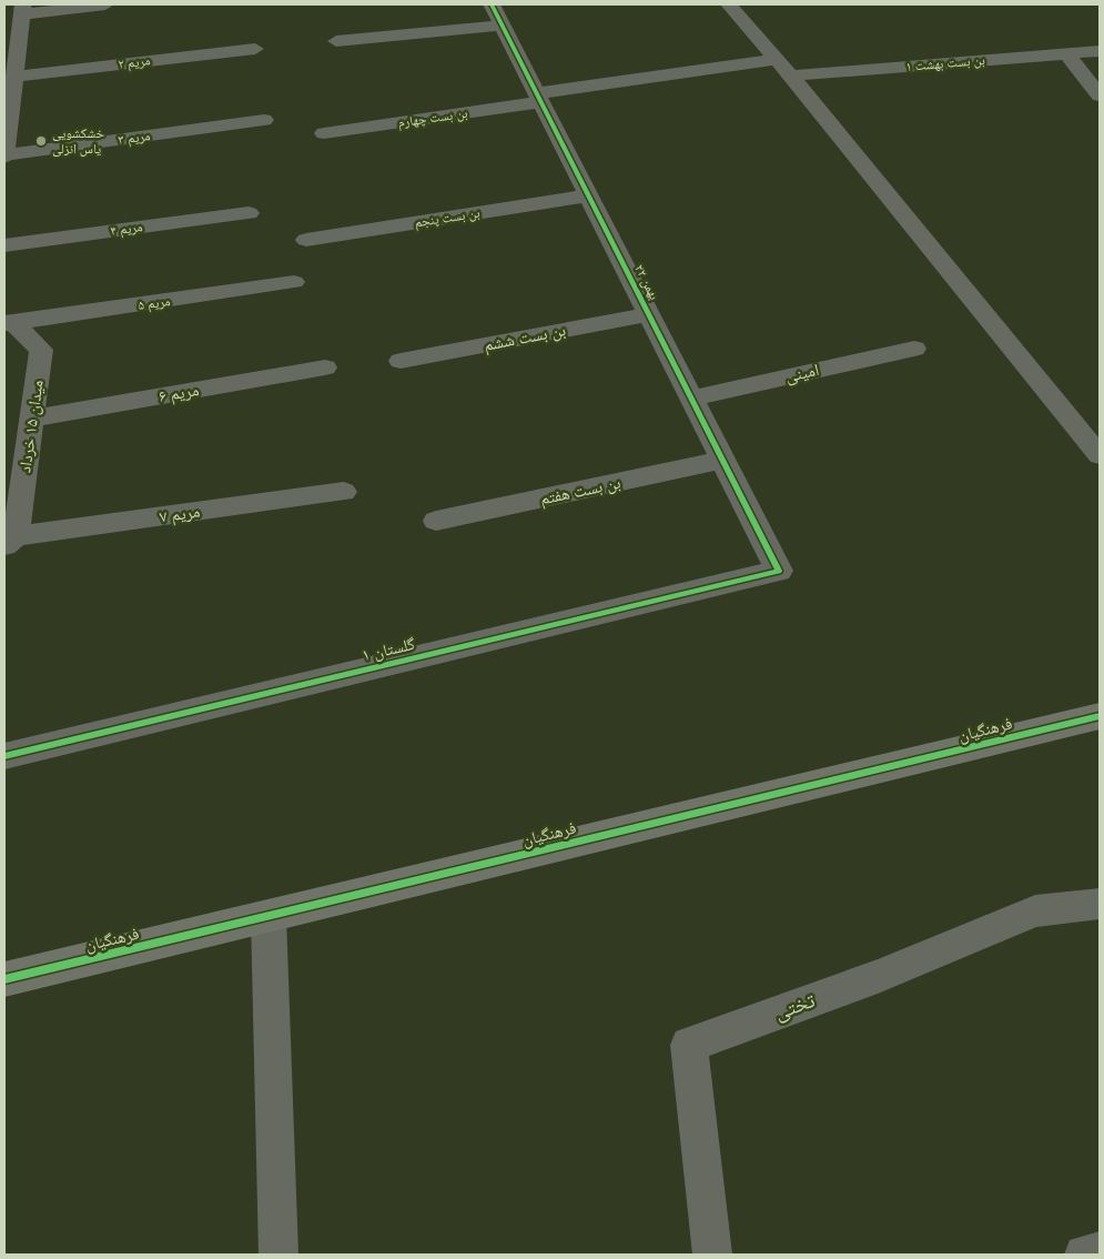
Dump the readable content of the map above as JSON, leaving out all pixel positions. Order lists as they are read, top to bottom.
{
  "streets": {
    "street": [
      "مریم ۲",
      "بن بست بهشت ۱",
      "بن بست چهارم",
      "مریم ۳",
      "بن بست پنجم",
      "مریم ۴",
      "۲۲ بهمن",
      "مریم ۵",
      "بن بست ششم",
      "امینی",
      "مریم ۶",
      "میدان ۱۵ خرداد",
      "بن بست هفتم",
      "مریم ۷",
      "گلستان ۱",
      "فرهنگیان",
      "تختی"
    ]
  },
  "crossings": [
    ["بن بست چهارم", "۲۲ بهمن"],
    ["بن بست پنجم", "۲۲ بهمن"],
    ["۲۲ بهمن", "بن بست ششم"],
    ["۲۲ بهمن", "امینی"],
    ["۲۲ بهمن", "بن بست هفتم"],
    ["۲۲ بهمن", "گلستان ۱"],
    ["مریم ۵", "میدان ۱۵ خرداد"],
    ["مریم ۶", "میدان ۱۵ خرداد"],
    ["میدان ۱۵ خرداد", "مریم ۷"]
  ],
  "places": ["خشکشویی یاس انزلی"]
}
